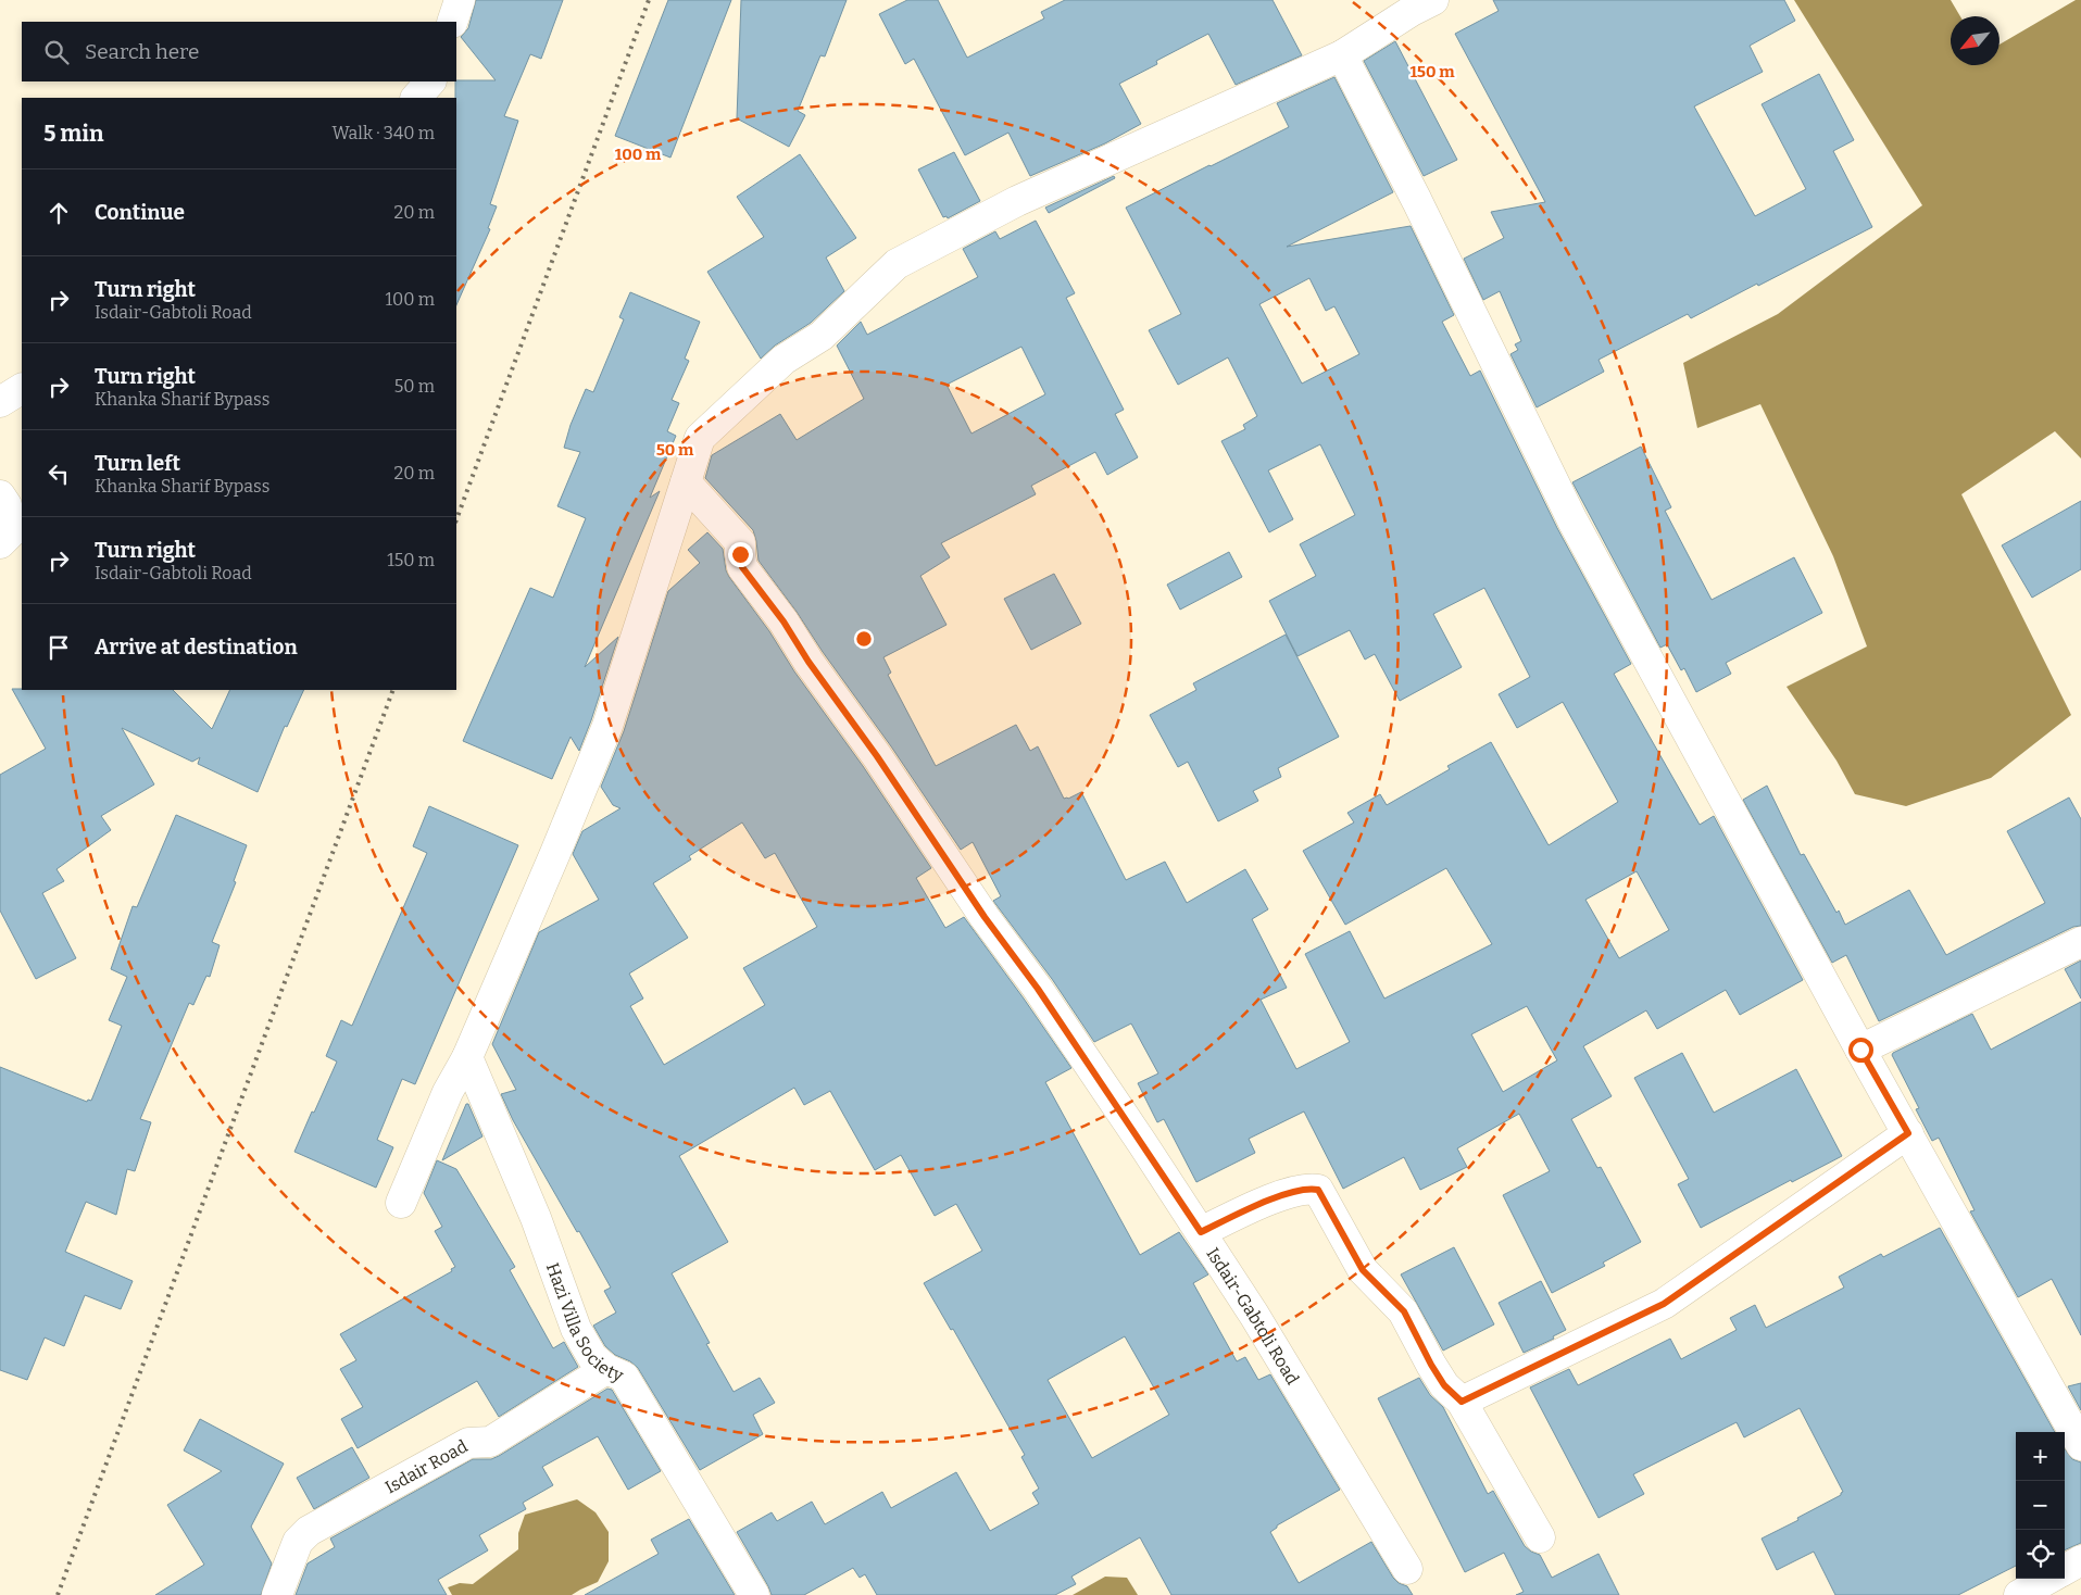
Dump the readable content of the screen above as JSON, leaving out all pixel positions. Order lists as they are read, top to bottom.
{
  "streets": {
    "street": ["Isdair-Gabtoli Road", "Hazi Villa Society", "Isdair Road"]
  },
  "crossings": [
    ["Hazi Villa Society", "Isdair Road"]
  ],
  "north": "bottom left",
  "page": {
    "search": "Search here",
    "heading": ["5 min", "Walk · 340 m"],
    "list": [
      ["Continue", "20 m"],
      ["Turn right", "Isdair-Gabtoli Road", "100 m"],
      ["Turn right", "Khanka Sharif Bypass", "50 m"],
      ["Turn left", "Khanka Sharif Bypass", "20 m"],
      ["Turn right", "Isdair-Gabtoli Road", "150 m"],
      "Arrive at destination"
    ],
    "map_buttons": ["+", "−"]
  },
  "rings": ["150 m", "100 m", "50 m"]
}
